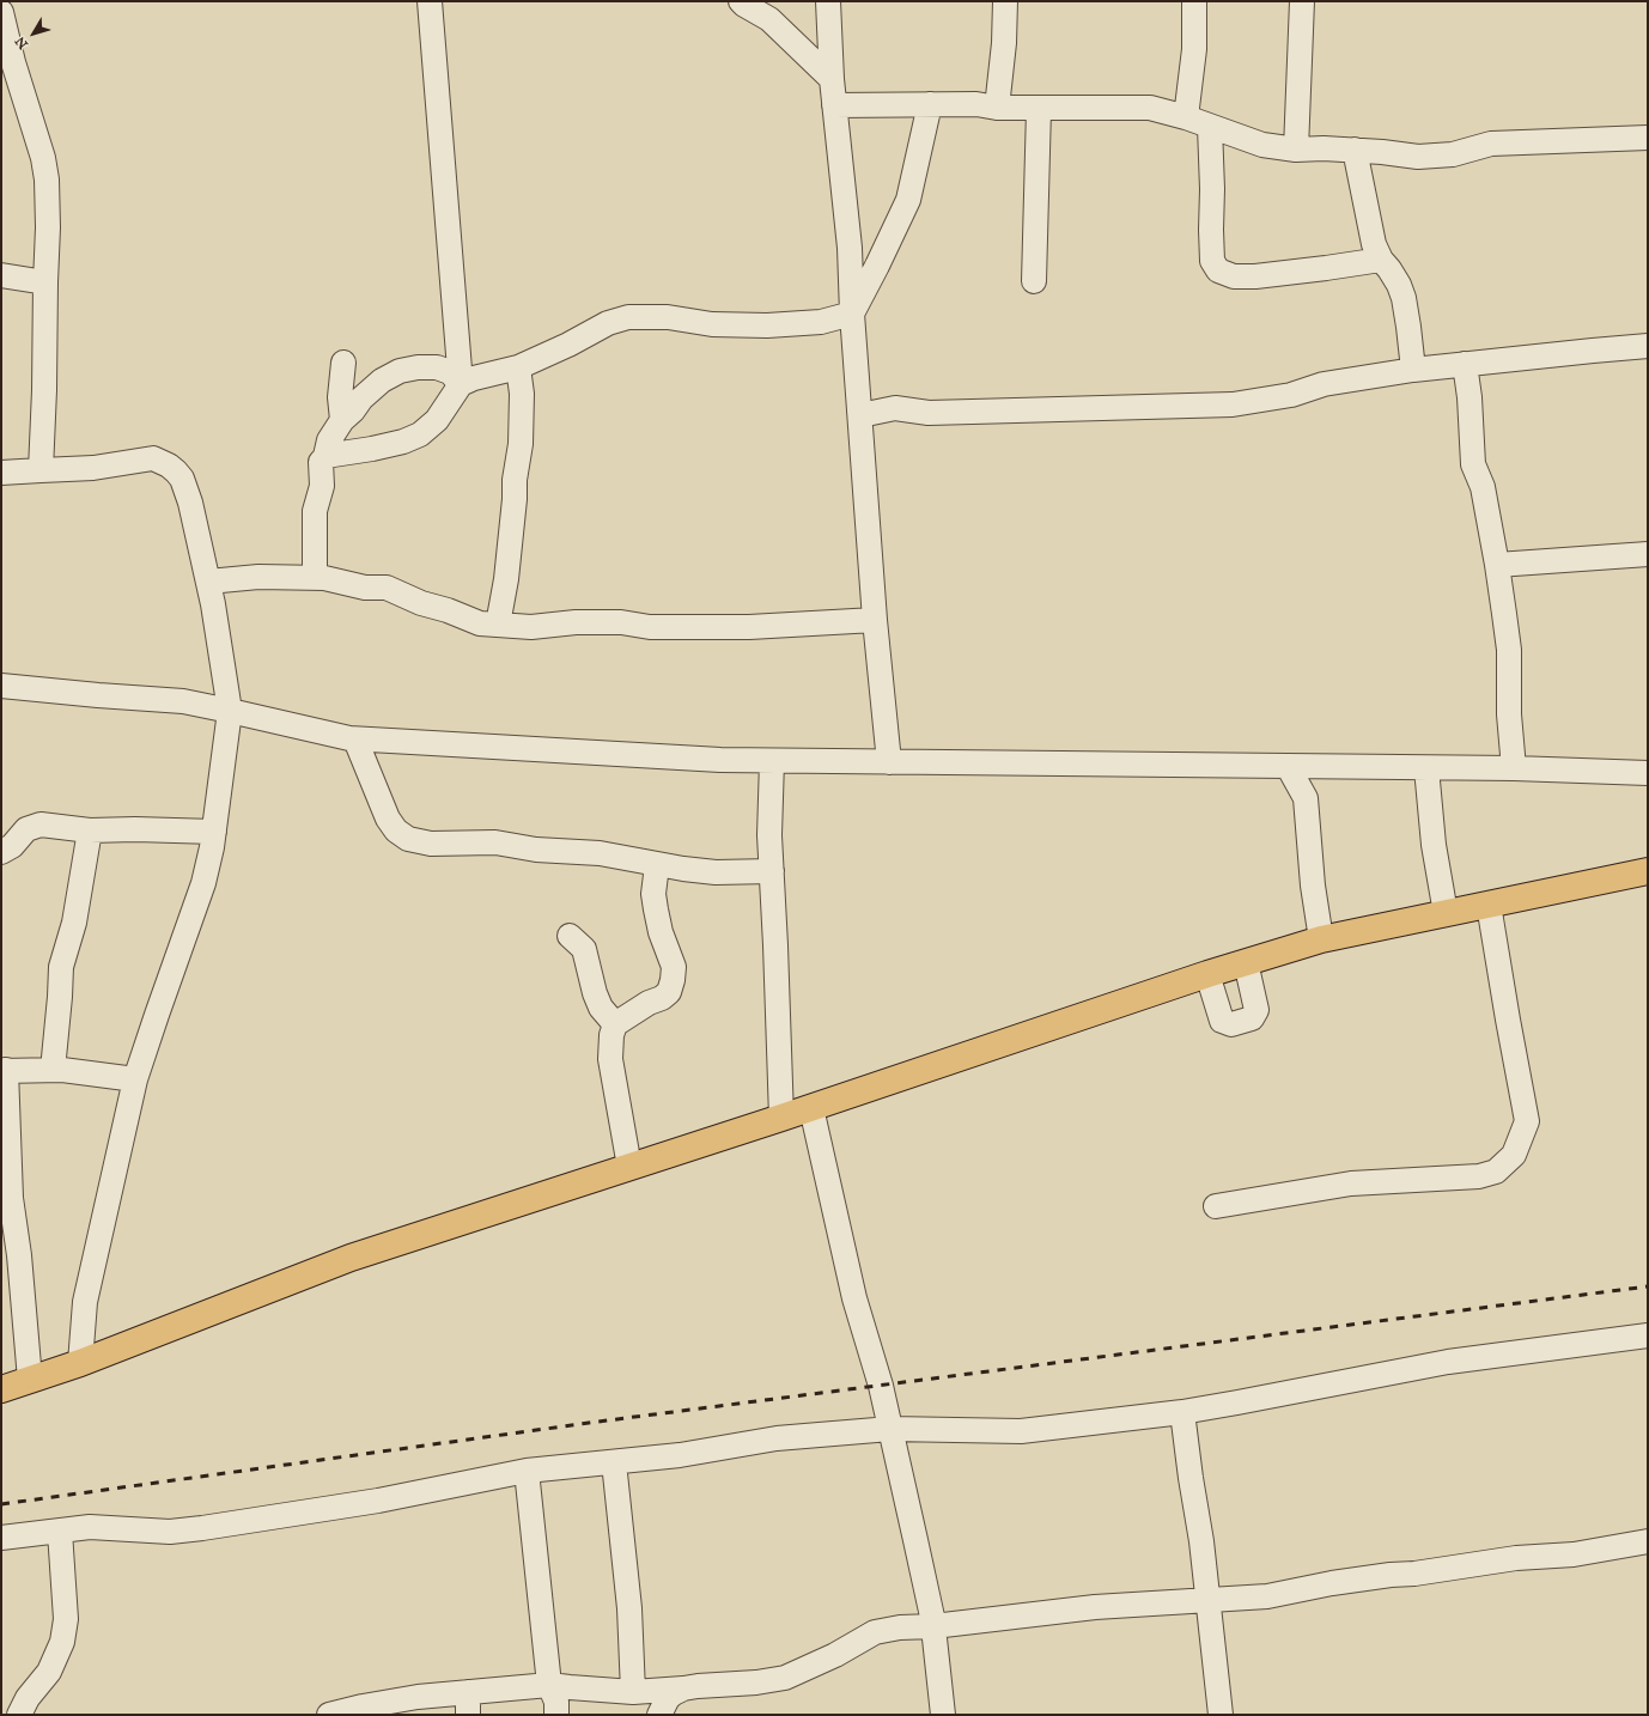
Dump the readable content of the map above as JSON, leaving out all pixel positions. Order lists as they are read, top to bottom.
{
  "north": "bottom left"
}
